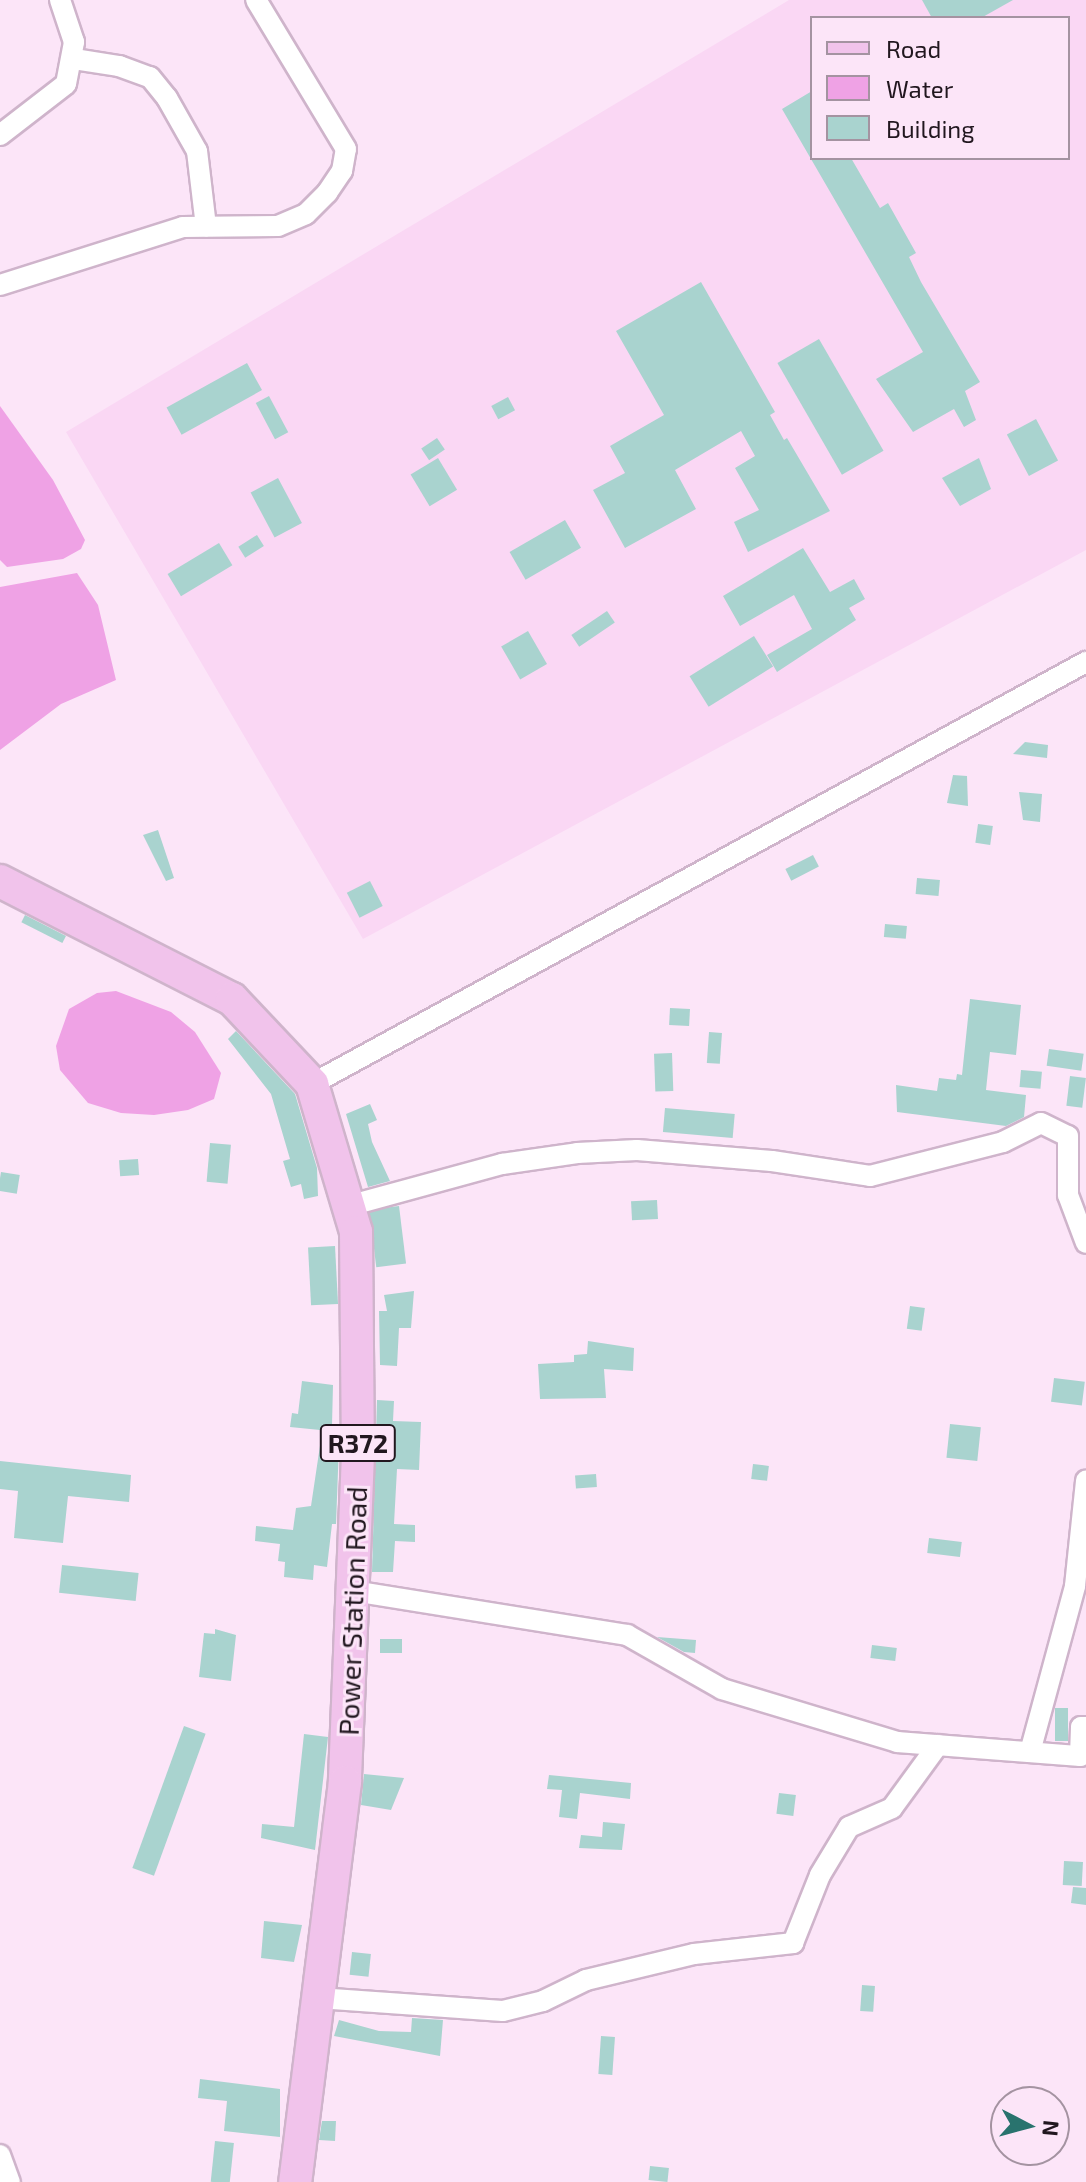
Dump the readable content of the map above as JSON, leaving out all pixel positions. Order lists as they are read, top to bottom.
{
  "streets": {
    "main road": ["R372", "Power Station Road"]
  },
  "legend": ["Road", "Water", "Building"],
  "north": "right"
}
